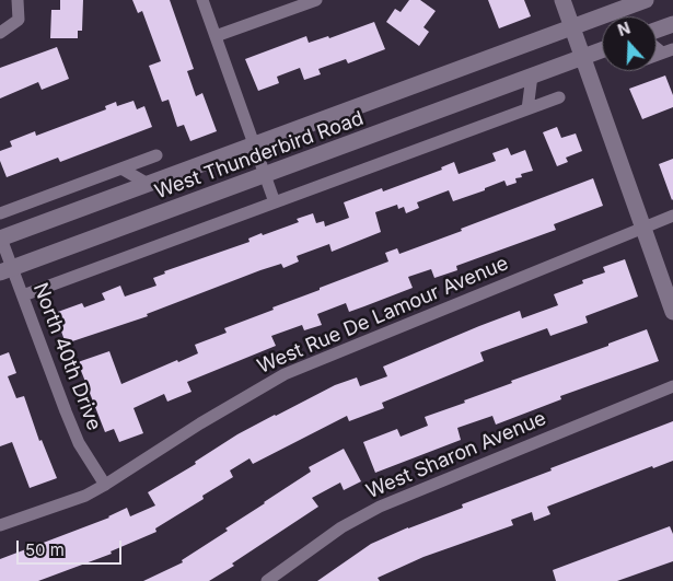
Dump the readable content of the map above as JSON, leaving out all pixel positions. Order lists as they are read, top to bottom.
{
  "streets": {
    "main road": ["West Thunderbird Road"],
    "street": ["West Rue De Lamour Avenue", "North 40th Drive", "West Sharon Avenue"]
  },
  "crossings": [
    ["West Thunderbird Road", "North 40th Drive"],
    ["West Rue De Lamour Avenue", "North 40th Drive"]
  ],
  "scale_bar": "50 m",
  "north": "top"
}
